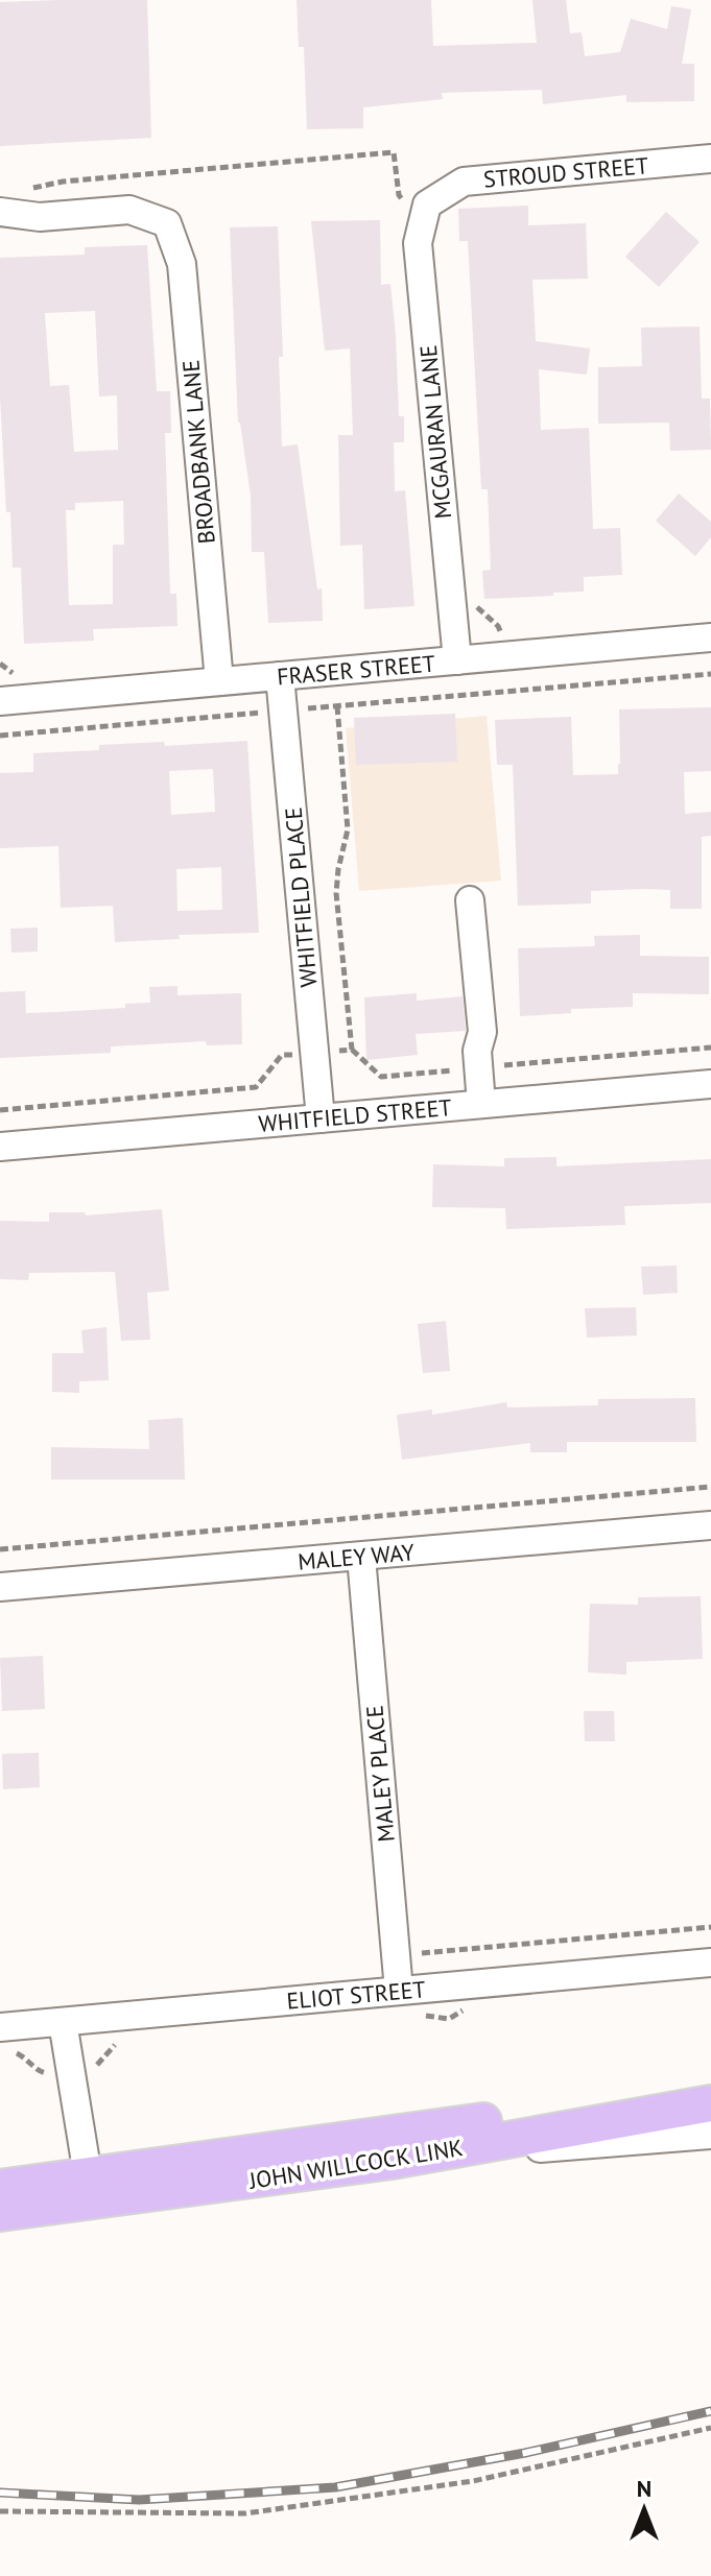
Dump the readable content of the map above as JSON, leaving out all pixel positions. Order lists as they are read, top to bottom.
{
  "streets": {
    "main road": ["JOHN WILLCOCK LINK"],
    "street": [
      "STROUD STREET",
      "MCGAURAN LANE",
      "BROADBANK LANE",
      "FRASER STREET",
      "WHITFIELD PLACE",
      "WHITFIELD STREET",
      "MALEY WAY",
      "MALEY PLACE",
      "ELIOT STREET"
    ]
  },
  "crossings": [
    ["STROUD STREET", "MCGAURAN LANE"],
    ["MCGAURAN LANE", "FRASER STREET"],
    ["BROADBANK LANE", "FRASER STREET"],
    ["FRASER STREET", "WHITFIELD PLACE"],
    ["WHITFIELD PLACE", "WHITFIELD STREET"],
    ["MALEY WAY", "MALEY PLACE"],
    ["MALEY PLACE", "ELIOT STREET"]
  ],
  "north": "top"
}
